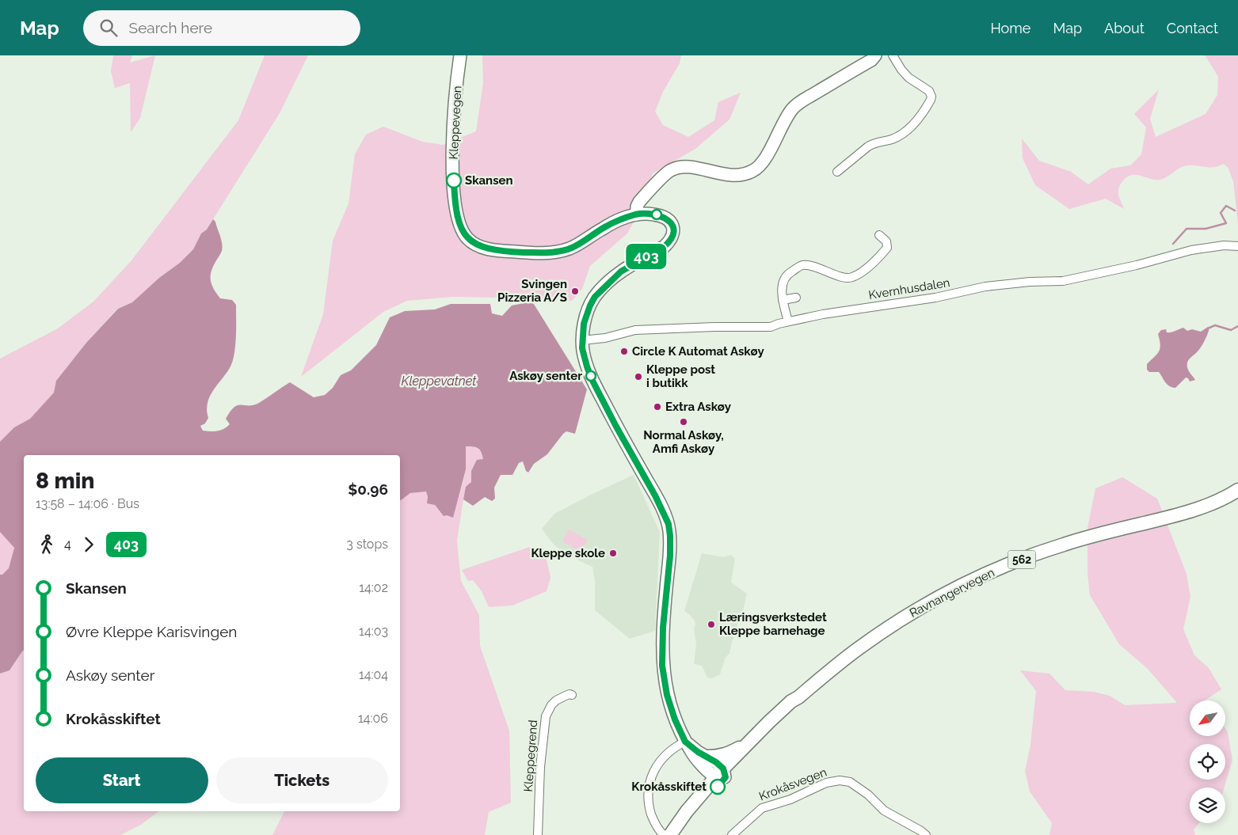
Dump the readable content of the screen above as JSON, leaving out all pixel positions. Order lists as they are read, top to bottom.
{
  "streets": {
    "main road": ["Kleppevegen", "562", "Ravnangervegen"],
    "street": ["Kvernhusdalen", "Kleppegrend", "Krokåsvegen"]
  },
  "crossings": [
    ["Kleppevegen", "Kvernhusdalen"],
    ["Kleppevegen", "Ravnangervegen"]
  ],
  "water": ["Kleppevatnet"],
  "places": [
    "Skansen",
    "Svingen Pizzeria A/S",
    "Circle K Automat Askøy",
    "Askøy senter",
    "Kleppe post i butikk",
    "Extra Askøy",
    "Normal Askøy, Amfi Askøy",
    "Kleppe skole",
    "Læringsverkstedet Kleppe barnehage",
    "Krokåsskiftet"
  ],
  "lines": ["bus line 403"],
  "north": "bottom left",
  "page": {
    "header": "Map",
    "search": "Search here",
    "nav": [
      "Home",
      "Map",
      "About",
      "Contact"
    ],
    "on_map": "403",
    "heading": ["8 min", "13:58 – 14:06 · Bus", "$0.96"],
    "legs": ["4", "403", "3 stops"],
    "list": [
      {
        "name": "Skansen",
        "value": "14:02"
      },
      {
        "name": "Øvre Kleppe Karisvingen",
        "value": "14:03"
      },
      {
        "name": "Askøy senter",
        "value": "14:04"
      },
      {
        "name": "Krokåsskiftet",
        "value": "14:06"
      }
    ],
    "buttons": ["Start", "Tickets"]
  }
}
